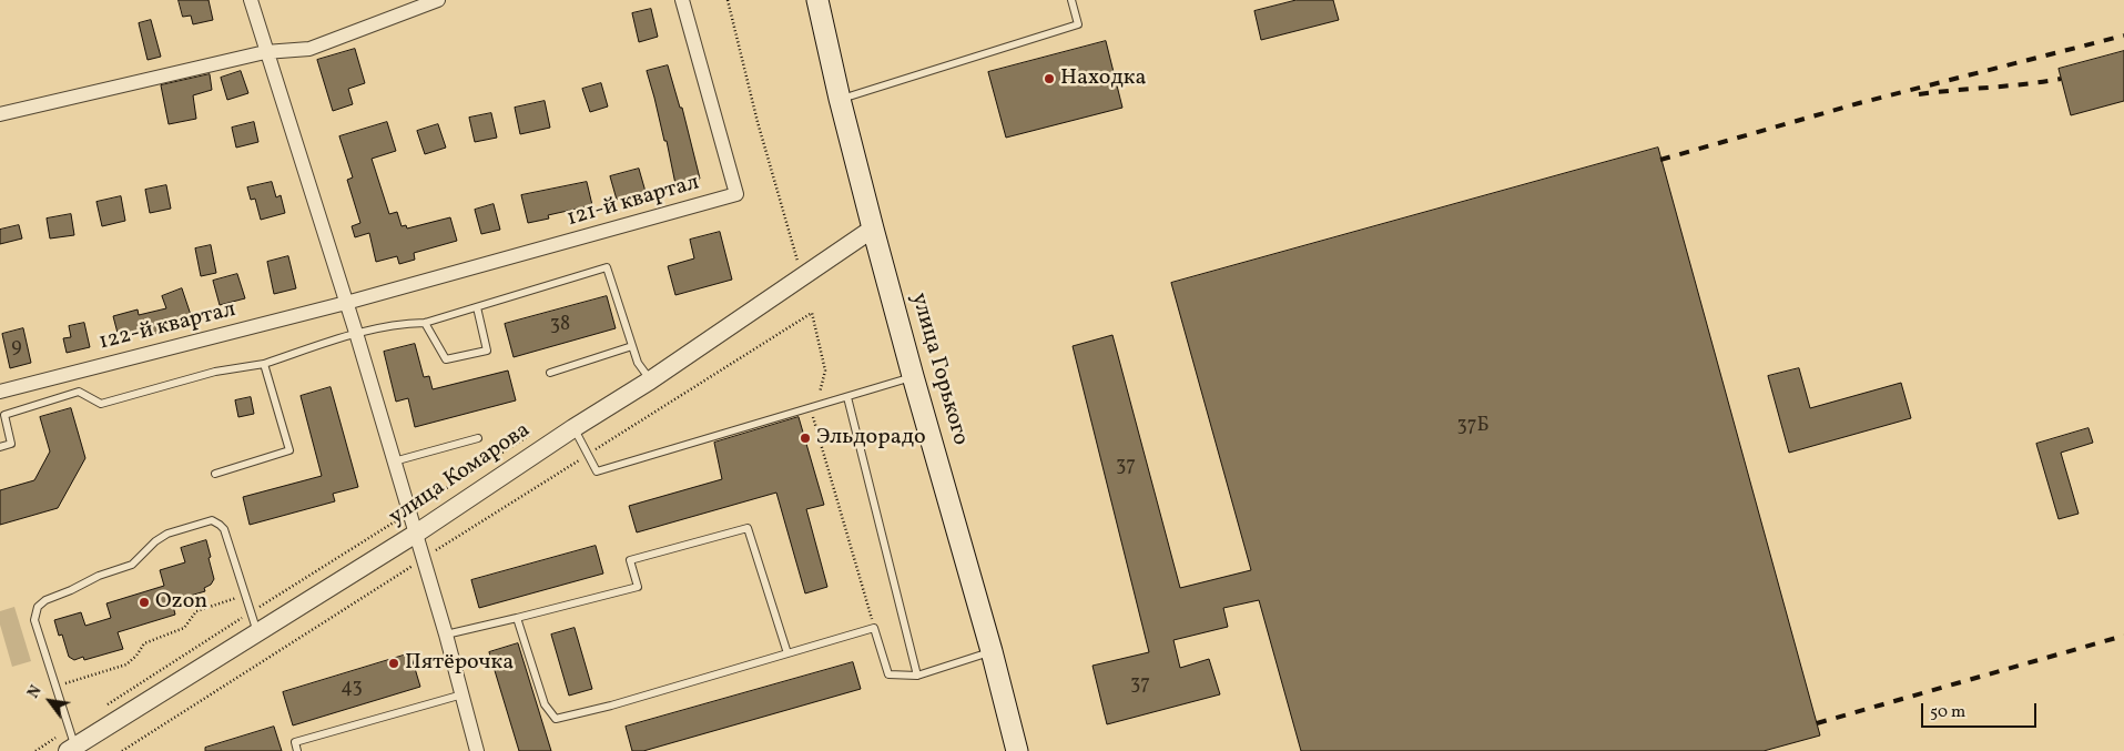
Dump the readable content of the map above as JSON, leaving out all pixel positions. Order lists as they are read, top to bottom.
{
  "streets": {
    "main road": ["улица Горького"],
    "street": ["121-й квартал", "122-й квартал", "улица Комарова"]
  },
  "crossings": [
    ["121-й квартал", "122-й квартал"],
    ["улица Горького", "улица Комарова"]
  ],
  "places": [
    "Находка",
    "Эльдорадо",
    "Ozon",
    "Пятёрочка"
  ],
  "house_numbers": [
    "38",
    "9",
    "37Б",
    "37",
    "37",
    "43"
  ],
  "scale_bar": "50 m",
  "north": "top left"
}
